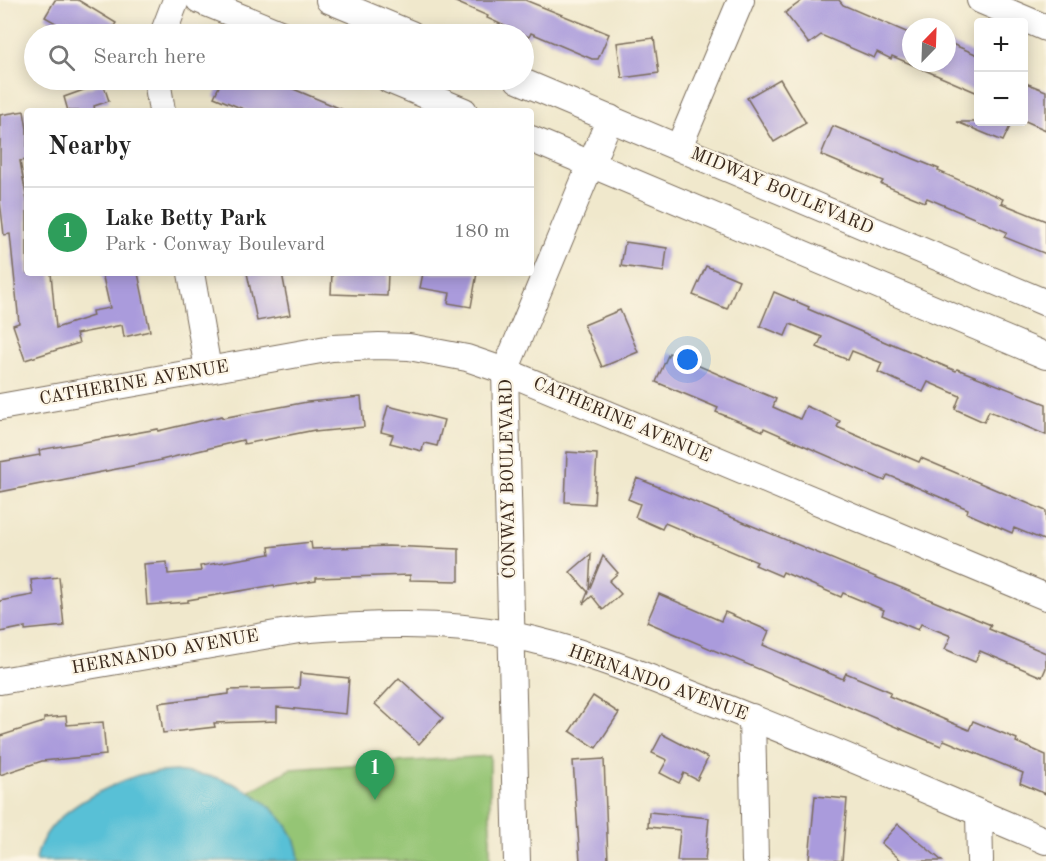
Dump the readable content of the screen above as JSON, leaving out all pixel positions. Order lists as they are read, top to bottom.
{
  "streets": {
    "street": [
      "MIDWAY BOULEVARD",
      "CATHERINE AVENUE",
      "CONWAY BOULEVARD",
      "HERNANDO AVENUE"
    ]
  },
  "crossings": [
    ["MIDWAY BOULEVARD", "CONWAY BOULEVARD"],
    ["CATHERINE AVENUE", "CONWAY BOULEVARD"],
    ["CONWAY BOULEVARD", "HERNANDO AVENUE"]
  ],
  "north": "top right",
  "page": {
    "map_buttons": ["+", "−"],
    "search": "Search here",
    "heading": "Nearby",
    "list": [
      {
        "mark": "1",
        "name": "Lake Betty Park",
        "note": "Park · Conway Boulevard",
        "value": "180 m"
      }
    ],
    "pins": "1"
  }
}
